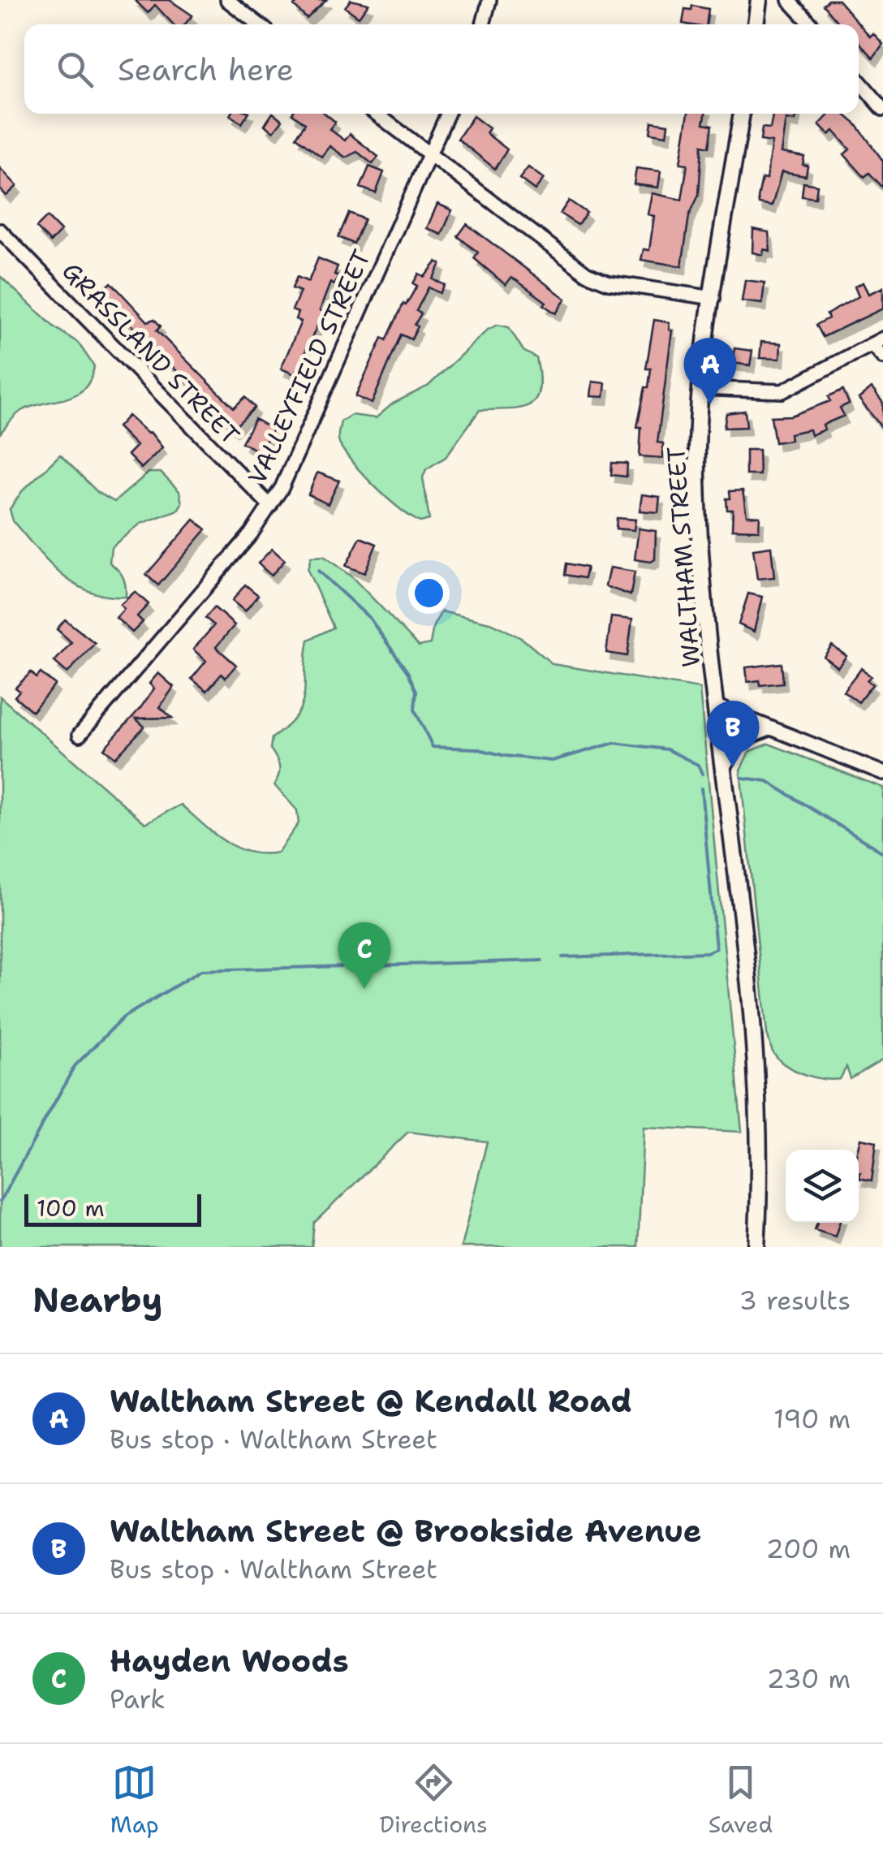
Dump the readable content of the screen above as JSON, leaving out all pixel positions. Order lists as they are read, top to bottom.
{
  "streets": {
    "main road": ["WALTHAM STREET"],
    "street": ["GRASSLAND STREET", "VALLEYFIELD STREET"]
  },
  "crossings": [
    ["GRASSLAND STREET", "VALLEYFIELD STREET"]
  ],
  "scale_bar": "100 m",
  "page": {
    "search": "Search here",
    "pins": ["A", "B", "C"],
    "scale": "100 m",
    "heading": ["Nearby", "3 results"],
    "list": [
      {
        "mark": "A",
        "name": "Waltham Street @ Kendall Road",
        "note": "Bus stop · Waltham Street",
        "value": "190 m"
      },
      {
        "mark": "B",
        "name": "Waltham Street @ Brookside Avenue",
        "note": "Bus stop · Waltham Street",
        "value": "200 m"
      },
      {
        "mark": "C",
        "name": "Hayden Woods",
        "note": "Park",
        "value": "230 m"
      }
    ],
    "nav": ["Map", "Directions", "Saved"]
  }
}
